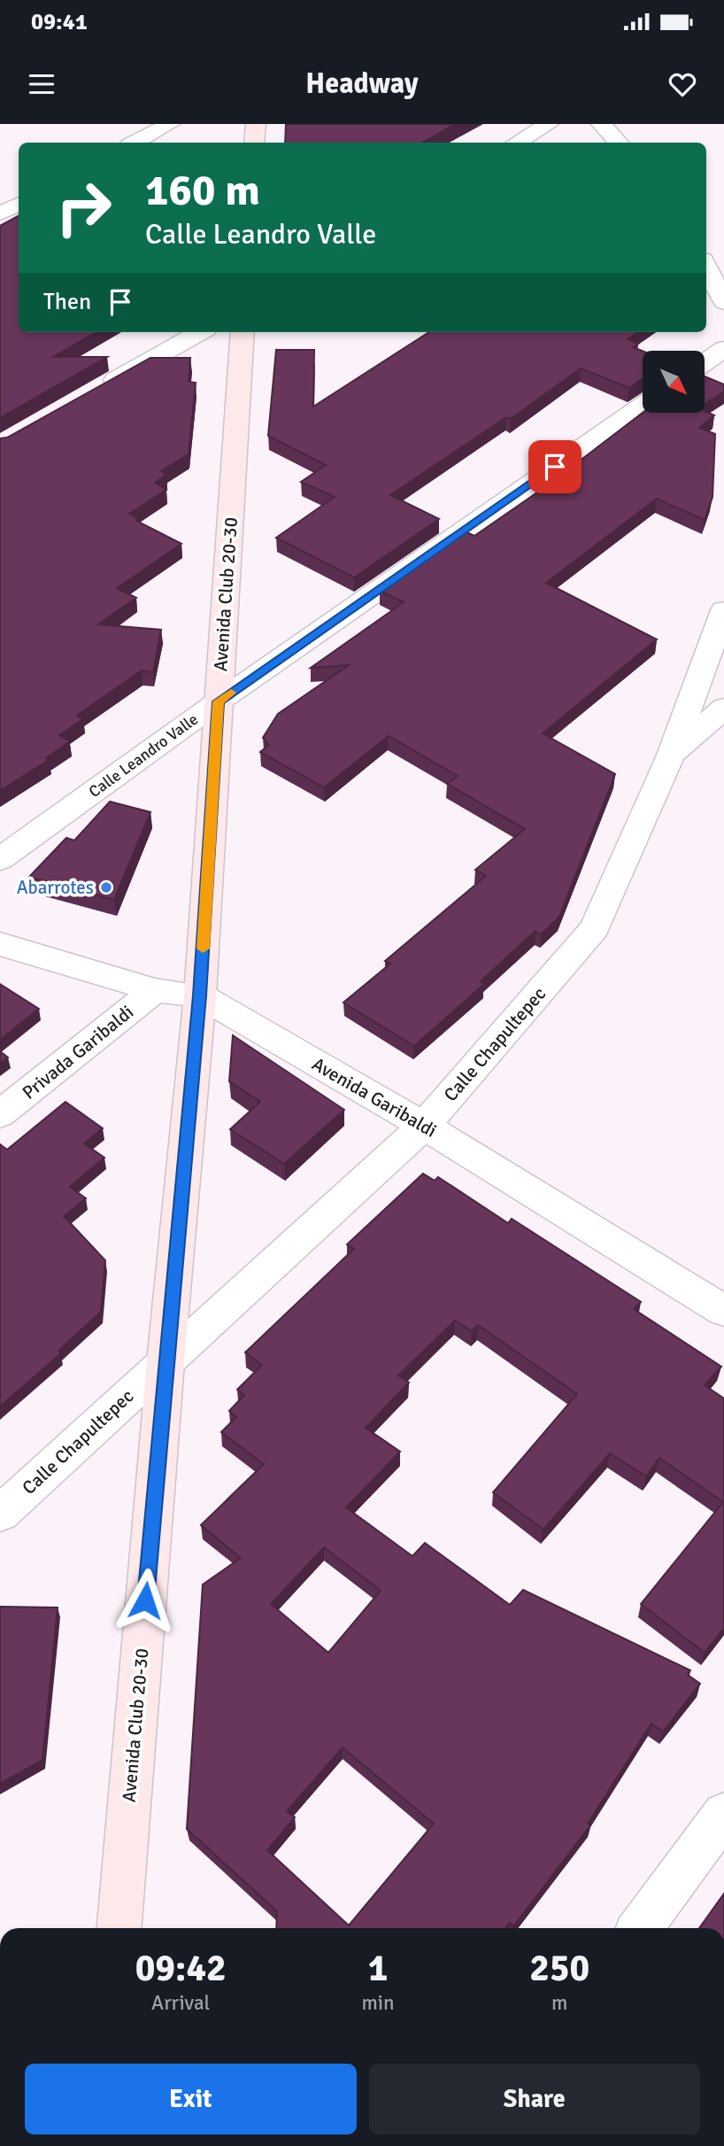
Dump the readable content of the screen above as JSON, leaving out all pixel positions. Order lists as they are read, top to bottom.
{
  "streets": {
    "main road": ["Avenida Club 20-30"],
    "street": [
      "Calle Leandro Valle",
      "Calle Chapultepec",
      "Privada Garibaldi",
      "Avenida Garibaldi"
    ]
  },
  "crossings": [
    ["Avenida Club 20-30", "Calle Leandro Valle"],
    ["Avenida Club 20-30", "Calle Chapultepec"],
    ["Avenida Club 20-30", "Avenida Garibaldi"],
    ["Calle Chapultepec", "Avenida Garibaldi"],
    ["Privada Garibaldi", "Avenida Garibaldi"]
  ],
  "places": ["Abarrotes"],
  "north": "bottom right",
  "page": {
    "status": "09:41",
    "header": "Headway",
    "turn": ["160 m", "Calle Leandro Valle"],
    "then": "Then",
    "eta": [
      "09:42",
      "Arrival",
      "1",
      "min",
      "250",
      "m"
    ],
    "buttons": ["Exit", "Share"]
  }
}
